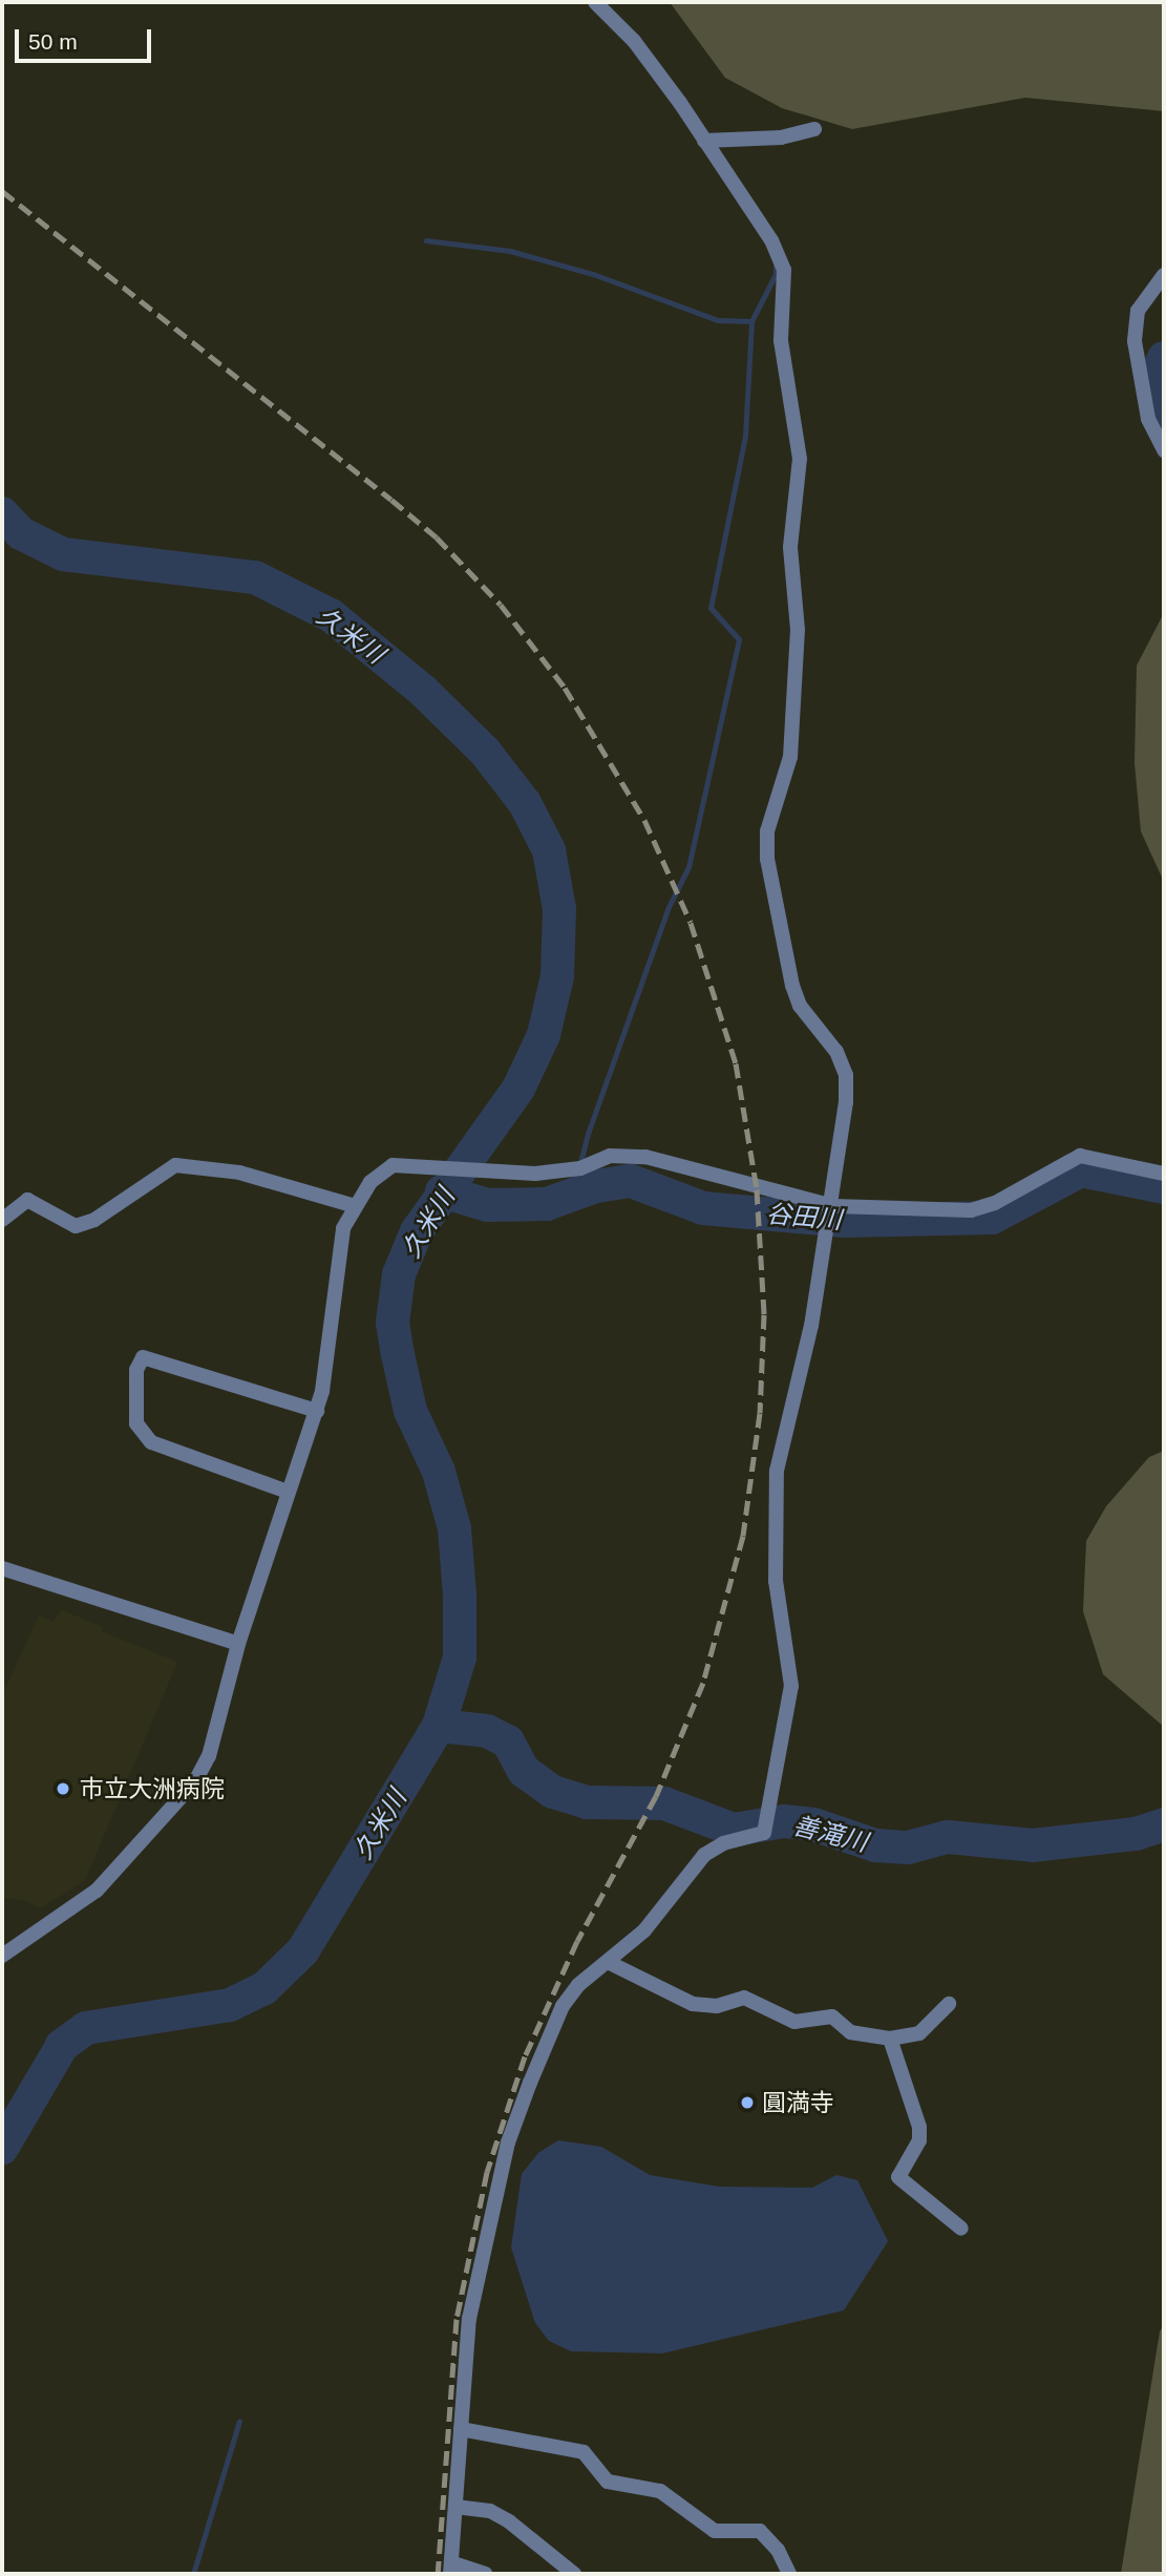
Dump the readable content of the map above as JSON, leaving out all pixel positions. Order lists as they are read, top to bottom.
{
  "water": ["久米川", "谷田川", "善滝川"],
  "places": ["市立大洲病院", "圓満寺"],
  "scale_bar": "50 m"
}
